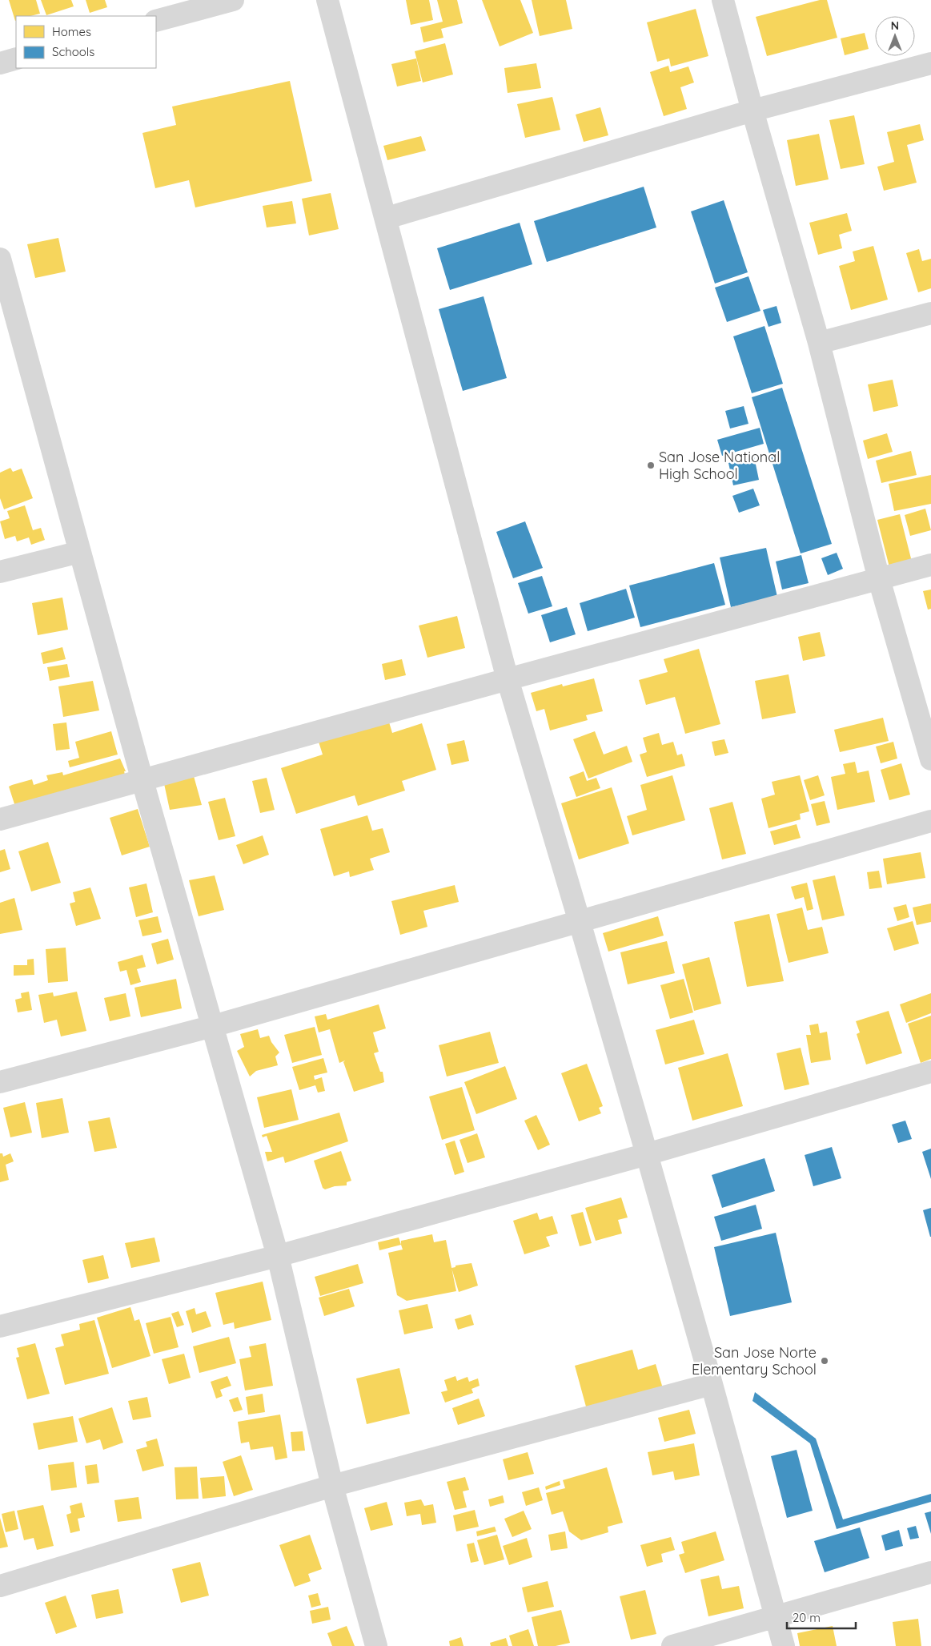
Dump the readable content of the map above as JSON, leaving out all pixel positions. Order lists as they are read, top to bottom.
{
  "places": ["San Jose National High School", "San Jose Norte Elementary School"],
  "legend": ["Homes", "Schools"],
  "scale_bar": "20 m",
  "north": "top"
}
